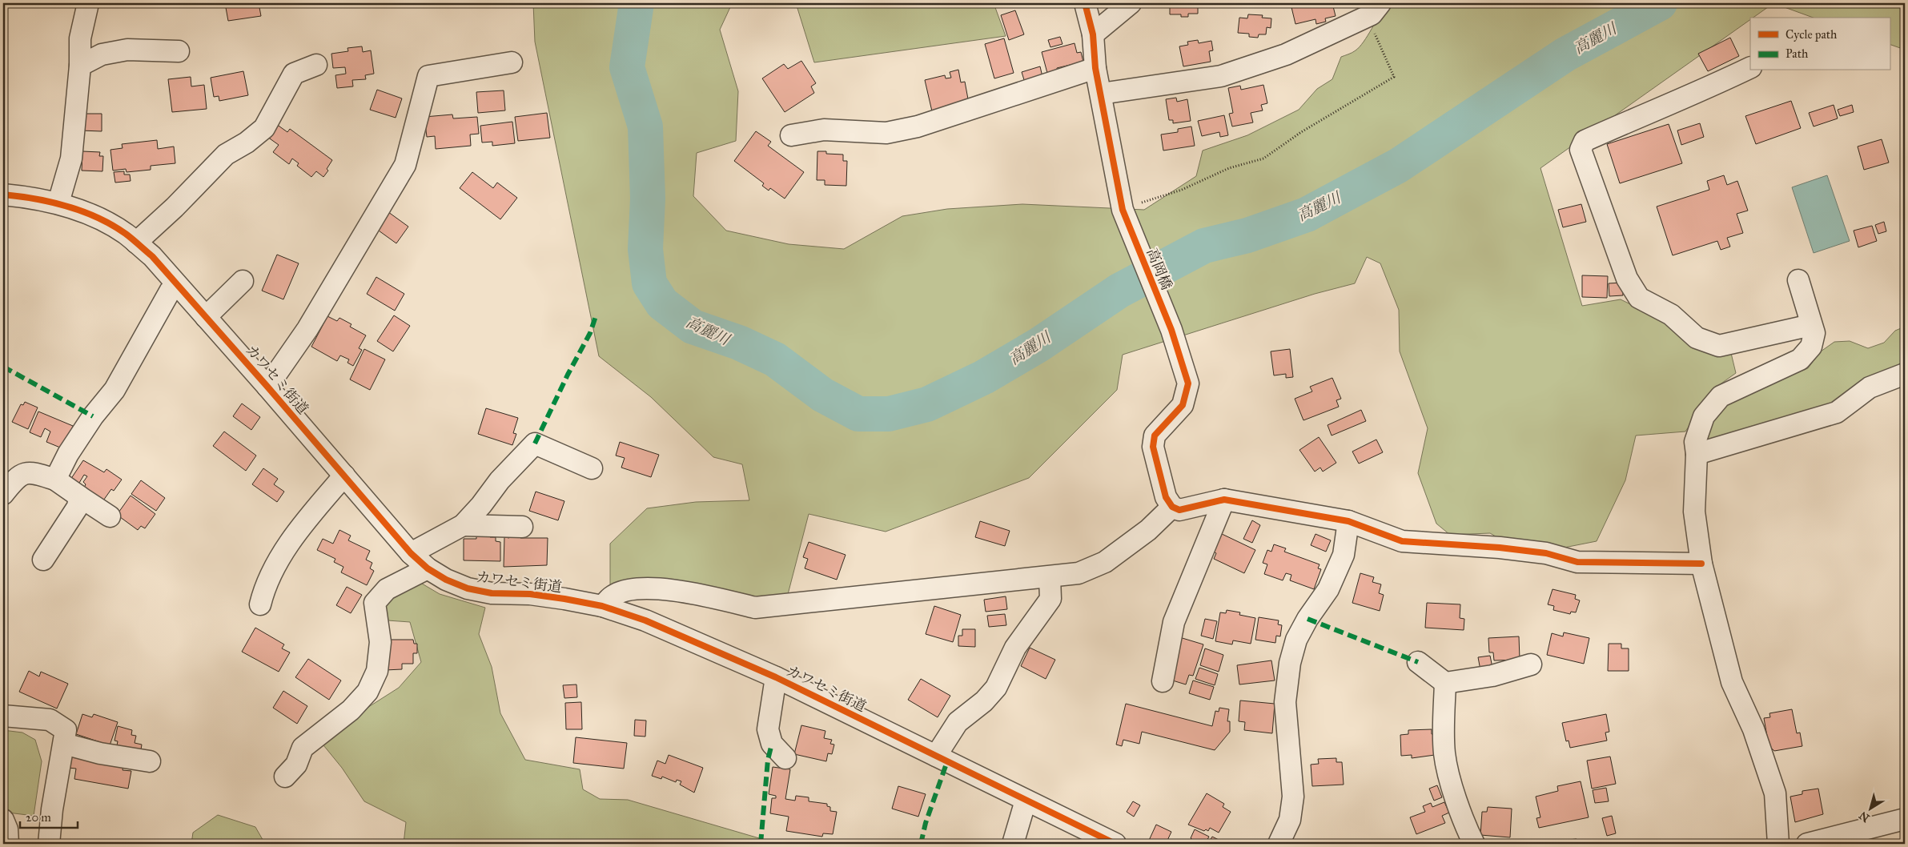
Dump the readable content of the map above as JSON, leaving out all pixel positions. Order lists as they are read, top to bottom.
{
  "streets": {
    "street": ["高岡橋", "カワセミ街道"]
  },
  "water": ["高麗川"],
  "legend": ["Cycle path", "Path"],
  "scale_bar": "20 m",
  "north": "bottom left"
}
